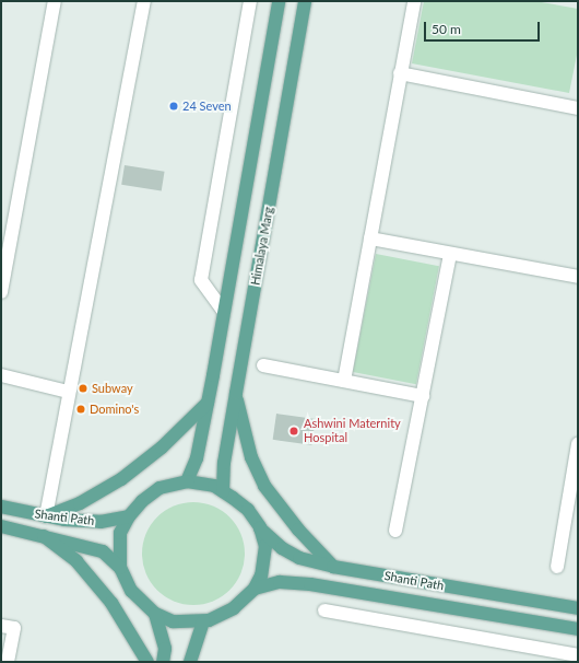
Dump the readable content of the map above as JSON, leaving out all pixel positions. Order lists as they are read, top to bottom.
{
  "streets": {
    "main road": ["Himalaya Marg", "Shanti Path"]
  },
  "crossings": [
    ["Himalaya Marg", "Shanti Path"]
  ],
  "places": [
    "24 Seven",
    "Subway",
    "Domino's",
    "Ashwini Maternity Hospital"
  ],
  "scale_bar": "50 m"
}
